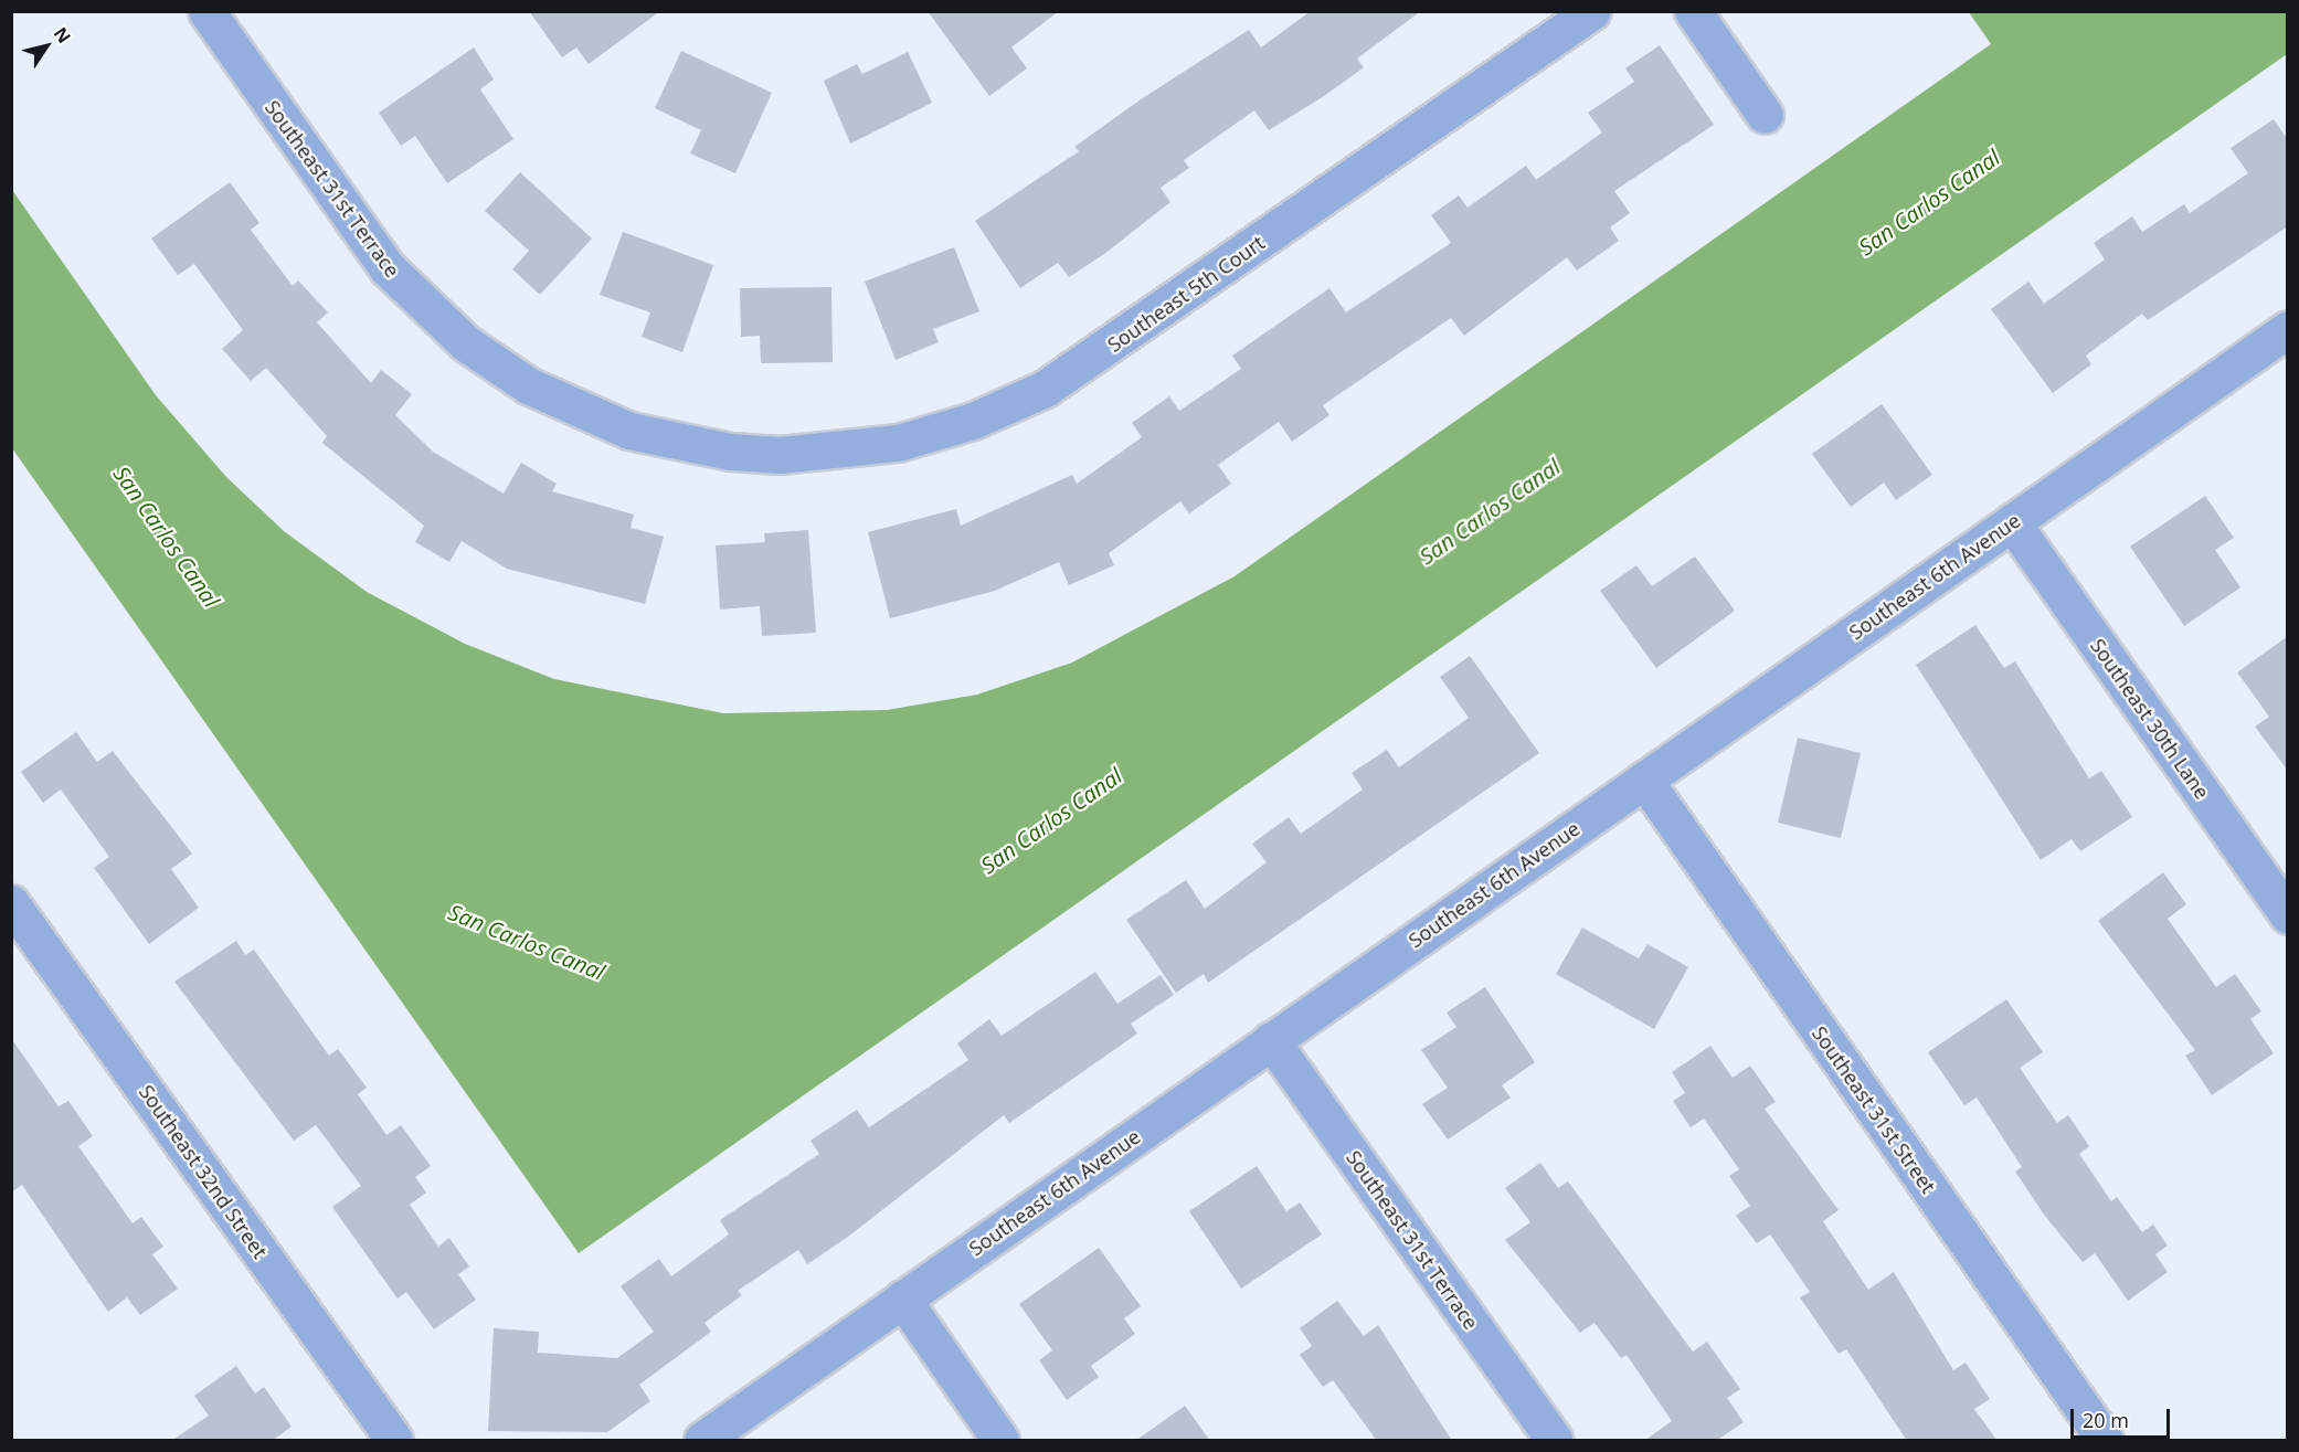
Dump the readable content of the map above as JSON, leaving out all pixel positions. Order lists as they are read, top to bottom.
{
  "streets": {
    "street": [
      "Southeast 31st Terrace",
      "Southeast 5th Court",
      "Southeast 6th Avenue",
      "Southeast 30th Lane",
      "Southeast 31st Street",
      "Southeast 32nd Street"
    ]
  },
  "crossings": [
    ["Southeast 31st Terrace", "Southeast 5th Court"],
    ["Southeast 31st Terrace", "Southeast 6th Avenue"],
    ["Southeast 6th Avenue", "Southeast 30th Lane"],
    ["Southeast 6th Avenue", "Southeast 31st Street"]
  ],
  "water": ["San Carlos Canal"],
  "scale_bar": "20 m",
  "north": "top right"
}
